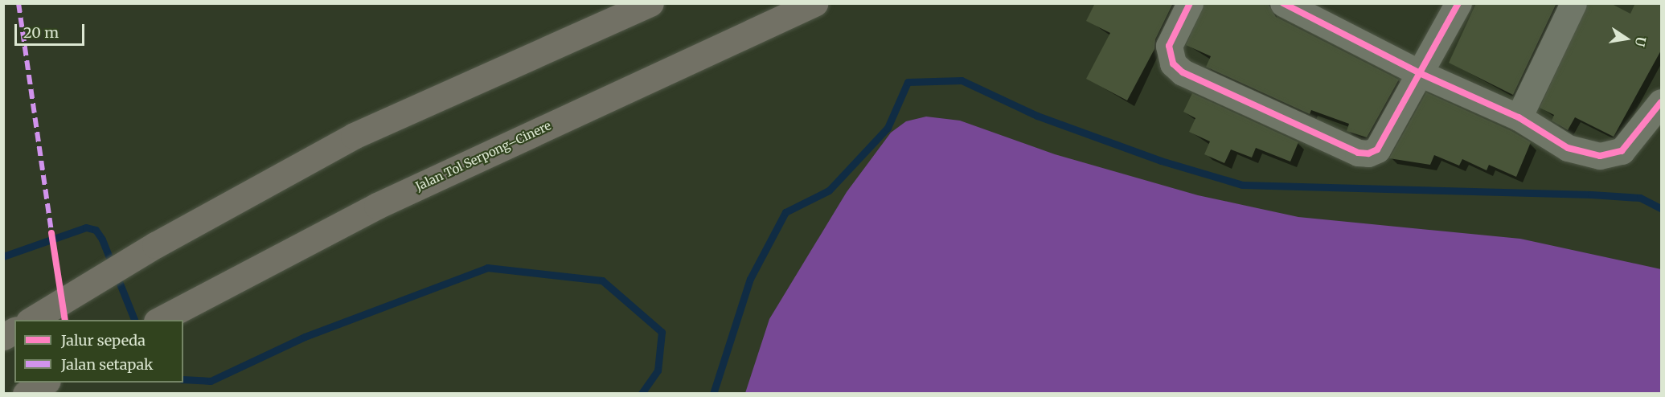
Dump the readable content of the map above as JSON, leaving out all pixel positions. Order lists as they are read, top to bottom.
{
  "streets": {
    "highway": ["Jalan Tol Serpong–Cinere"]
  },
  "legend": ["Jalur sepeda", "Jalan setapak"],
  "scale_bar": "20 m",
  "north": "right"
}
